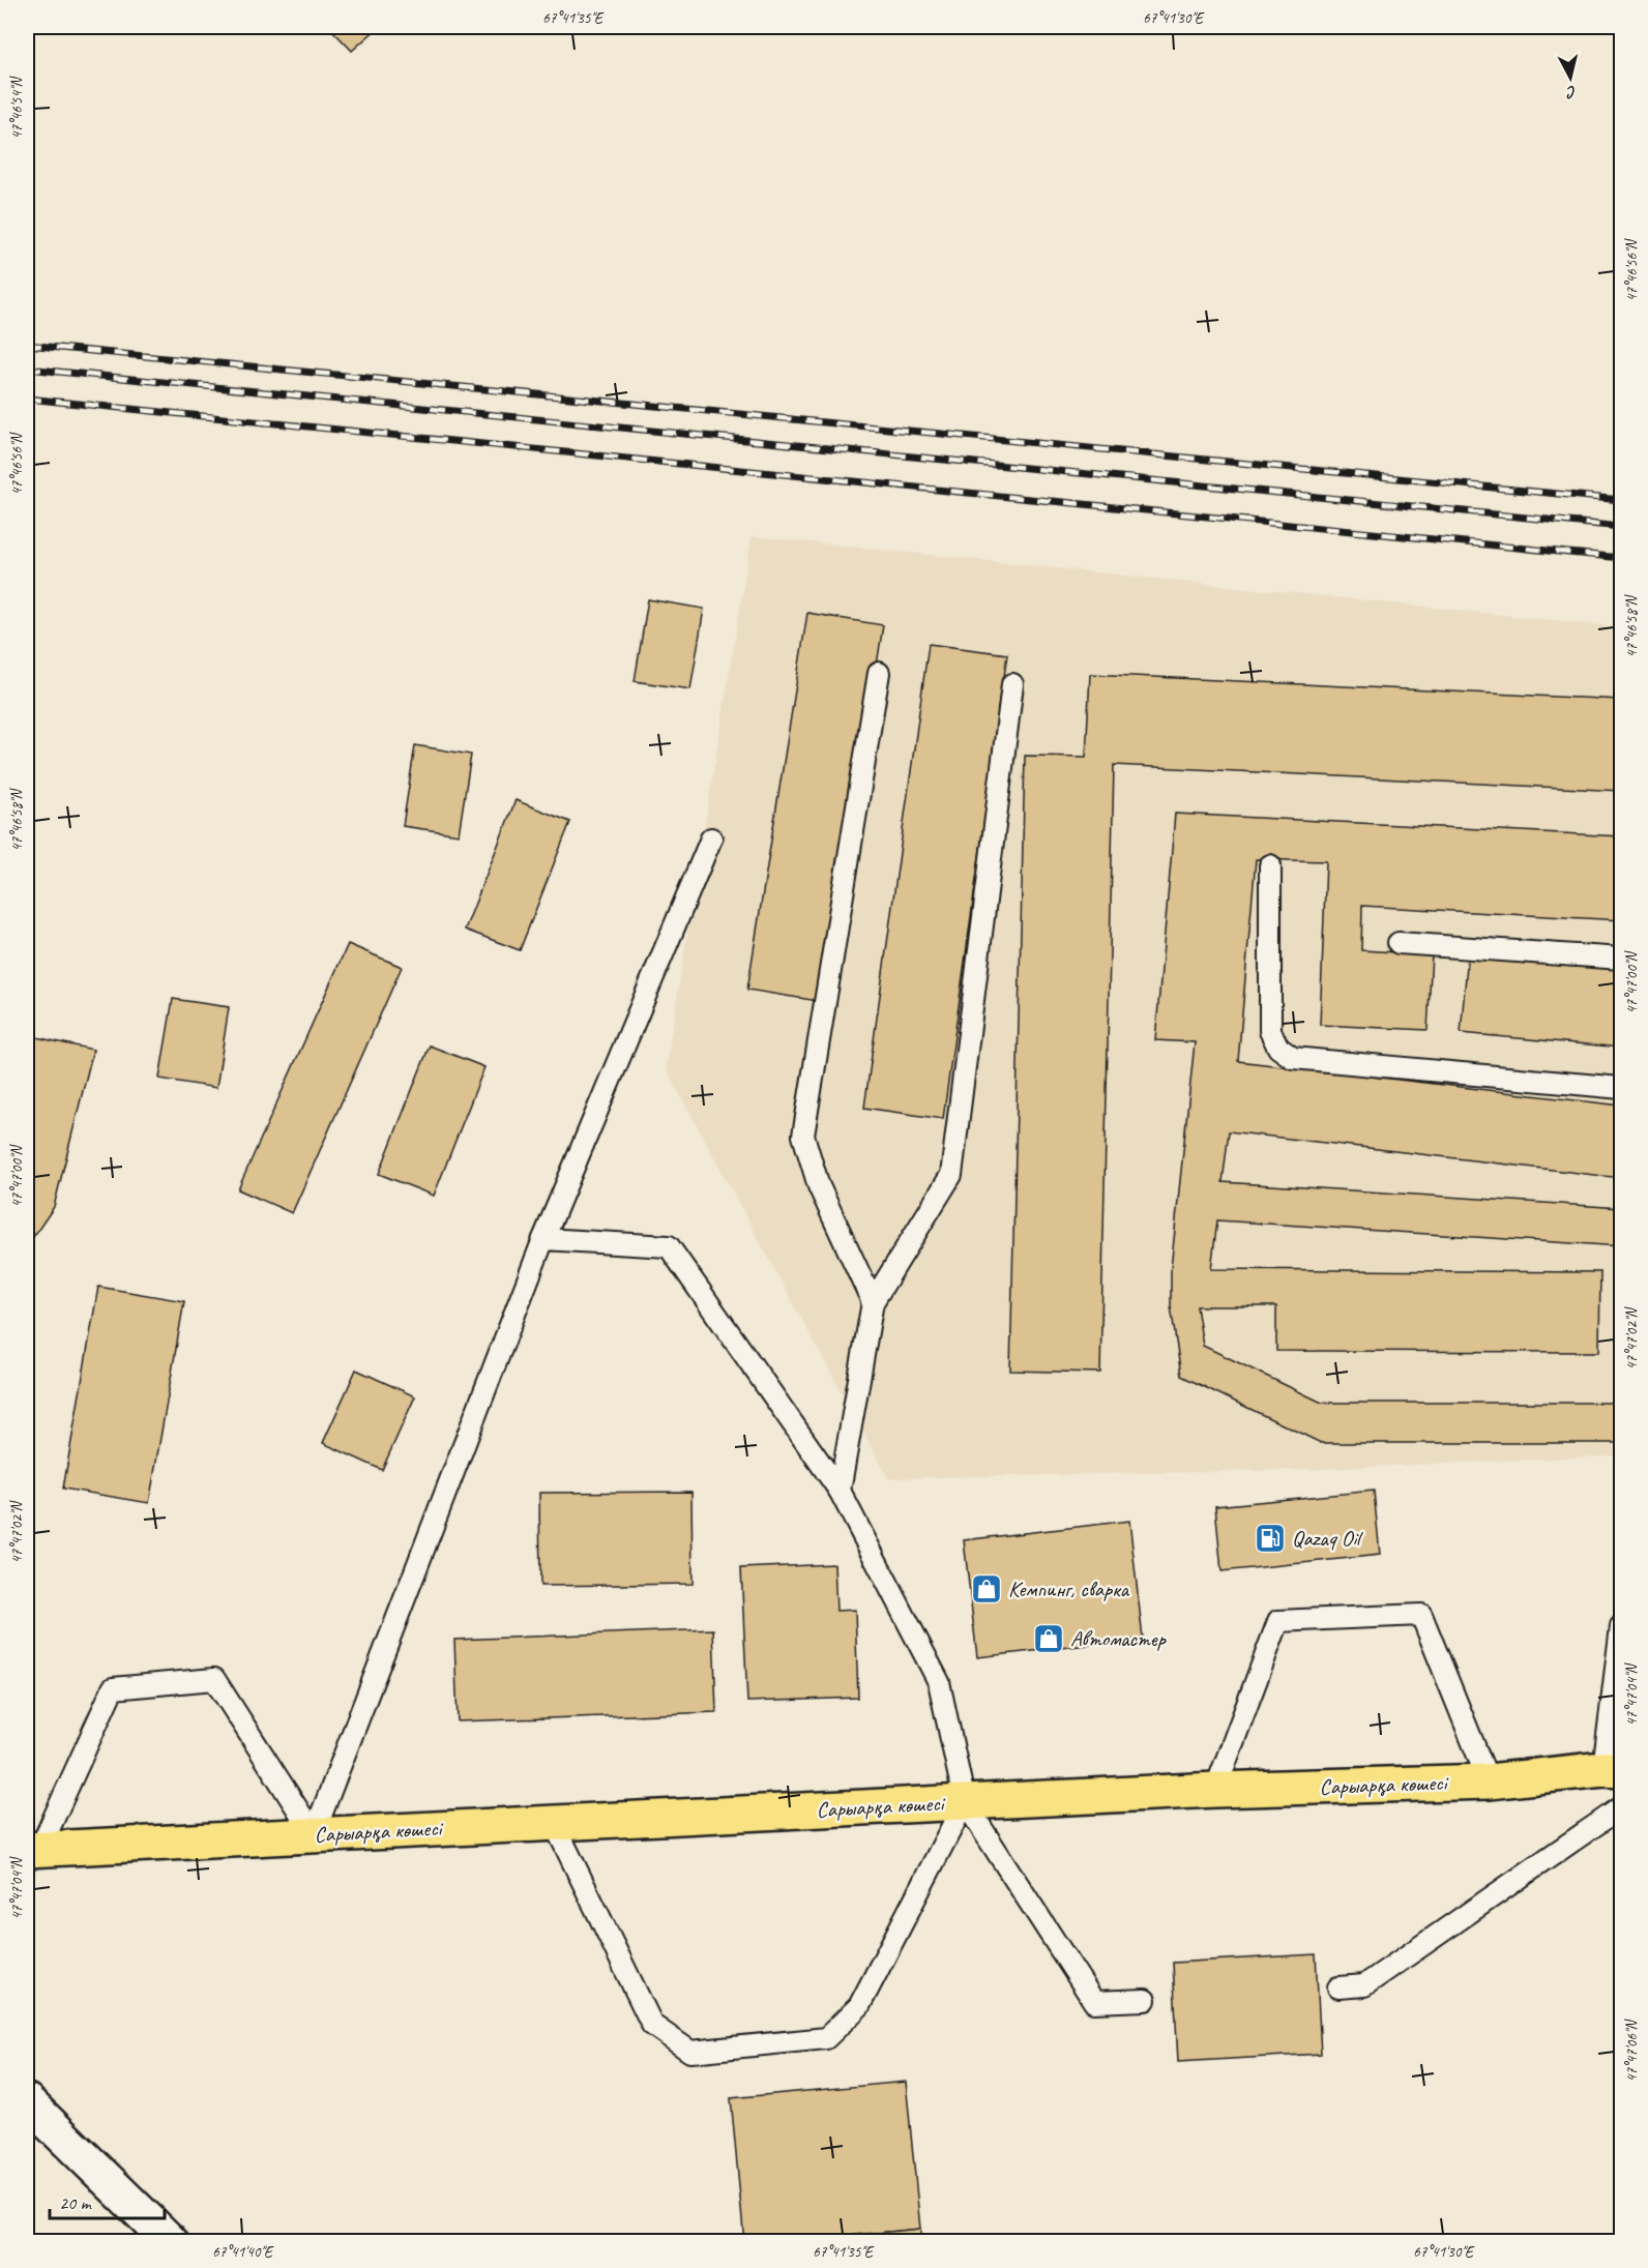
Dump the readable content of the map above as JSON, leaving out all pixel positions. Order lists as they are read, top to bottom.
{
  "streets": {
    "main road": ["Сарыарқа көшесі"]
  },
  "places": {
    "fuel station": ["Qazaq Oil"],
    "shop": ["Кемпинг, сварка", "Автомастер"]
  },
  "scale_bar": "20 m",
  "north": "bottom",
  "coordinates": [
    "67°41'35\"E",
    "67°41'30\"E",
    "47°46'54\"N",
    "47°46'56\"N",
    "47°46'58\"N",
    "47°47'00\"N",
    "47°47'02\"N",
    "47°47'04\"N",
    "47°47'06\"N",
    "67°41'40\"E"
  ]
}
